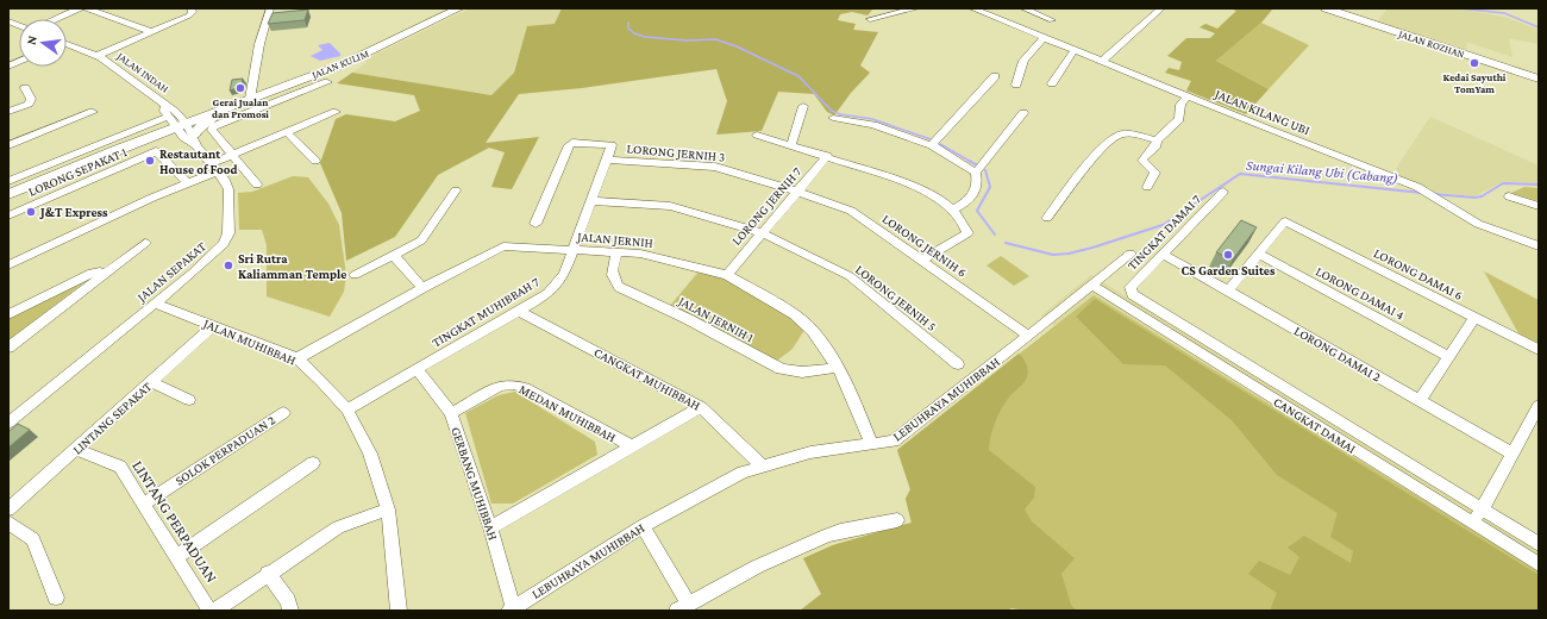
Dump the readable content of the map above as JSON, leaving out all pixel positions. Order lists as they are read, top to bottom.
{
  "streets": {
    "main road": ["JALAN ROZHAN", "JALAN KULIM"],
    "street": [
      "JALAN INDAH",
      "JALAN KILANG UBI",
      "LORONG JERNIH 3",
      "LORONG SEPAKAT 1",
      "LORONG JERNIH 7",
      "TINGKAT DAMAI 7",
      "JALAN JERNIH",
      "LORONG JERNIH 6",
      "JALAN SEPAKAT",
      "LORONG DAMAI 6",
      "LORONG DAMAI 4",
      "LORONG JERNIH 5",
      "TINGKAT MUHIBBAH 7",
      "JALAN JERNIH 1",
      "JALAN MUHIBBAH",
      "LORONG DAMAI 2",
      "CANGKAT MUHIBBAH",
      "LEBUHRAYA MUHIBBAH",
      "MEDAN MUHIBBAH",
      "LINTANG SEPAKAT",
      "CANGKAT DAMAI",
      "SOLOK PERPADUAN 2",
      "GERBANG MUHIBBAH",
      "LINTANG PERPADUAN"
    ]
  },
  "crossings": [
    ["JALAN KULIM", "JALAN INDAH"],
    ["JALAN KULIM", "JALAN SEPAKAT"],
    ["JALAN INDAH", "JALAN SEPAKAT"],
    ["LORONG JERNIH 3", "LORONG JERNIH 7"],
    ["LORONG JERNIH 3", "LORONG JERNIH 6"],
    ["LORONG JERNIH 3", "TINGKAT MUHIBBAH 7"],
    ["LORONG JERNIH 7", "JALAN JERNIH"],
    ["LORONG JERNIH 7", "LORONG JERNIH 6"],
    ["LORONG JERNIH 7", "LORONG JERNIH 5"],
    ["TINGKAT DAMAI 7", "LORONG DAMAI 2"],
    ["TINGKAT DAMAI 7", "CANGKAT DAMAI"],
    ["JALAN JERNIH", "TINGKAT MUHIBBAH 7"],
    ["JALAN JERNIH", "JALAN JERNIH 1"],
    ["JALAN JERNIH", "JALAN MUHIBBAH"],
    ["JALAN JERNIH", "LEBUHRAYA MUHIBBAH"],
    ["LORONG JERNIH 6", "LEBUHRAYA MUHIBBAH"],
    ["JALAN SEPAKAT", "JALAN MUHIBBAH"],
    ["LORONG DAMAI 6", "LORONG DAMAI 4"],
    ["LORONG JERNIH 5", "TINGKAT MUHIBBAH 7"],
    ["TINGKAT MUHIBBAH 7", "JALAN MUHIBBAH"],
    ["TINGKAT MUHIBBAH 7", "CANGKAT MUHIBBAH"],
    ["TINGKAT MUHIBBAH 7", "GERBANG MUHIBBAH"],
    ["JALAN MUHIBBAH", "LINTANG SEPAKAT"],
    ["CANGKAT MUHIBBAH", "LEBUHRAYA MUHIBBAH"],
    ["CANGKAT MUHIBBAH", "MEDAN MUHIBBAH"],
    ["LEBUHRAYA MUHIBBAH", "CANGKAT DAMAI"],
    ["LEBUHRAYA MUHIBBAH", "GERBANG MUHIBBAH"],
    ["MEDAN MUHIBBAH", "GERBANG MUHIBBAH"],
    ["LINTANG SEPAKAT", "LINTANG PERPADUAN"],
    ["SOLOK PERPADUAN 2", "LINTANG PERPADUAN"]
  ],
  "water": ["Sungai Kilang Ubi (Cabang)"],
  "places": [
    "Kedai Sayuthi TomYam",
    "Gerai Jualan dan Promosi",
    "Restautant House of Food",
    "J&T Express",
    "CS Garden Suites",
    "Sri Rutra Kaliamman Temple"
  ],
  "north": "left"
}
